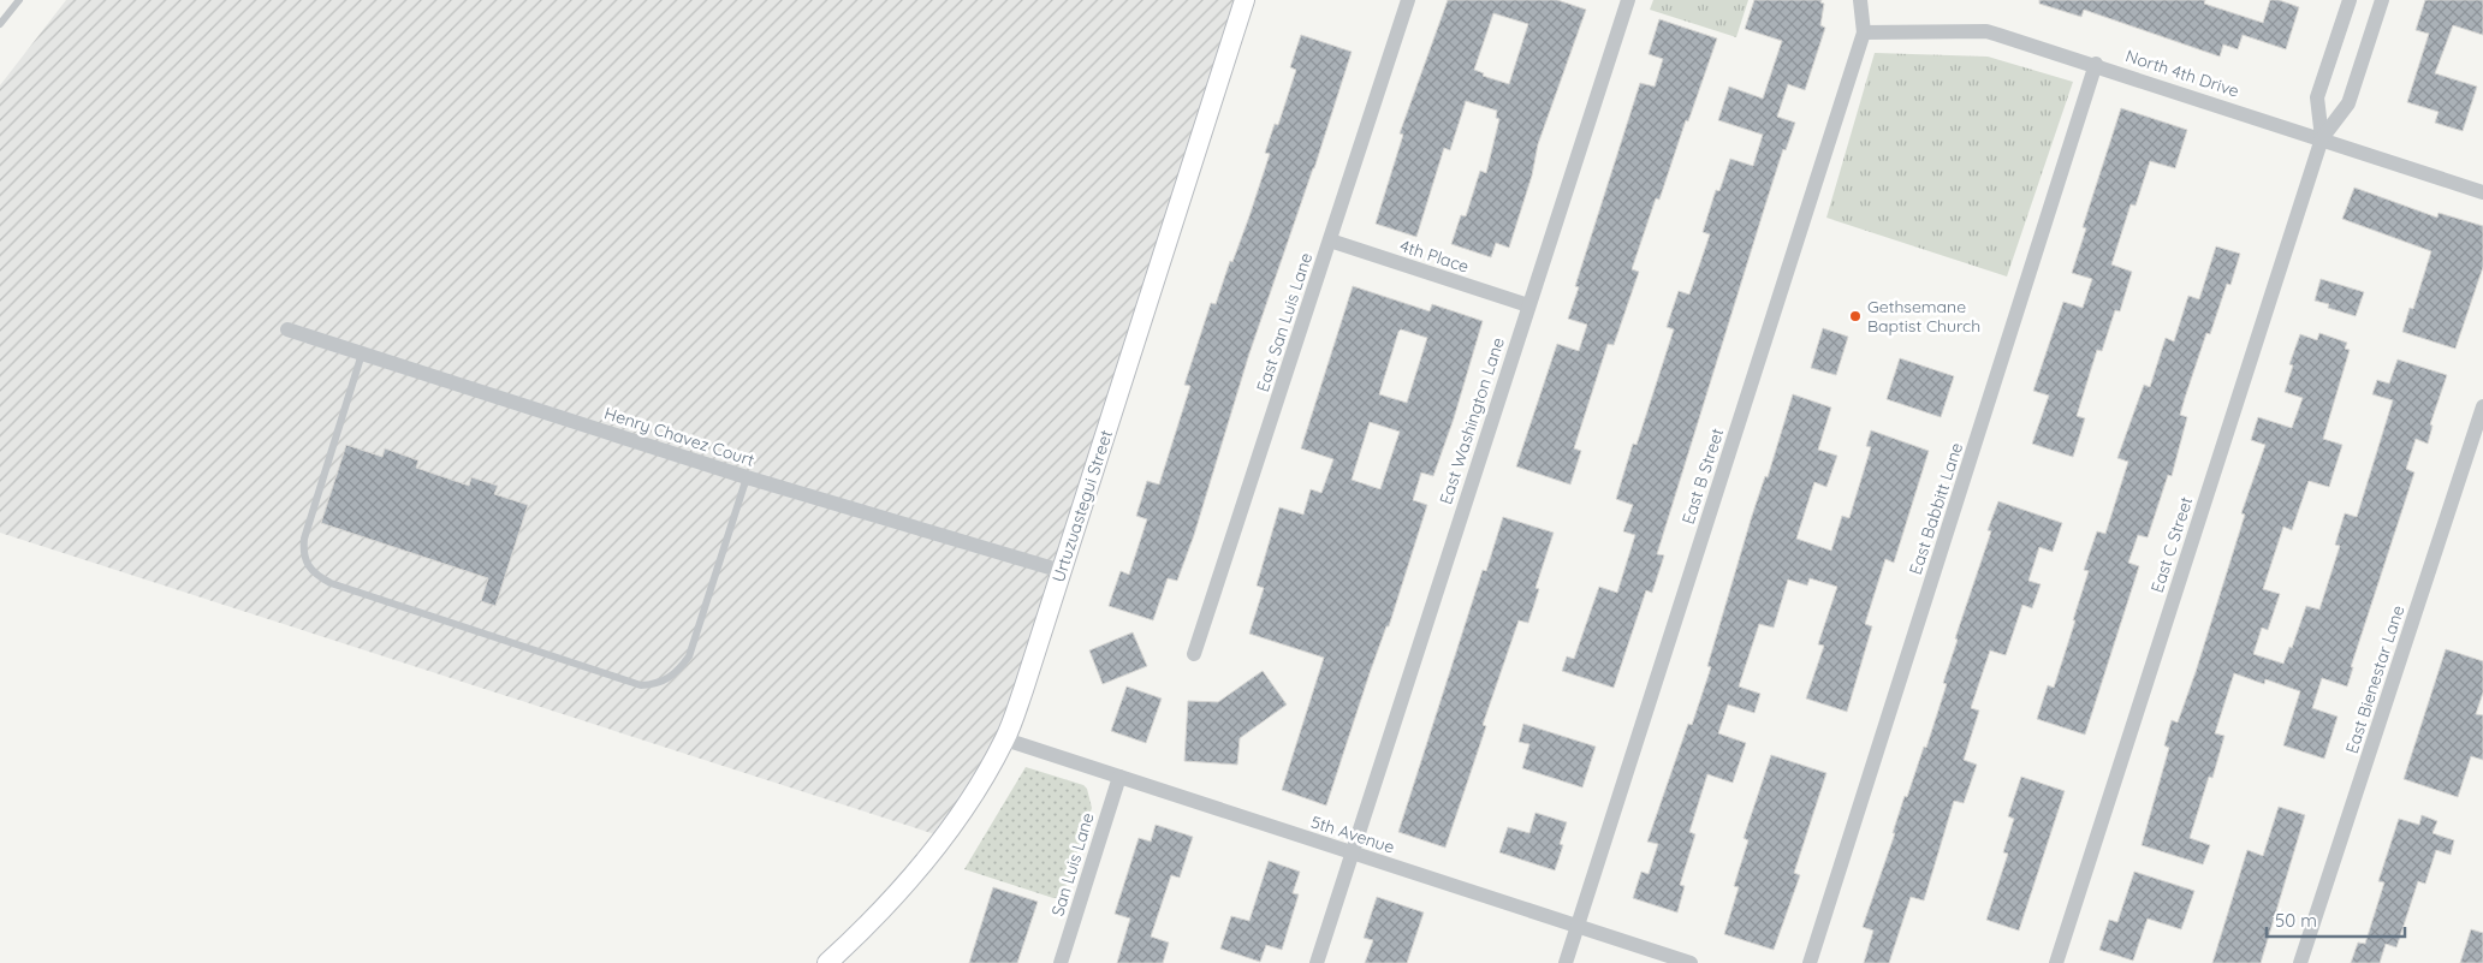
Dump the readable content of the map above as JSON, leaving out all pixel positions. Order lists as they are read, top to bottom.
{
  "streets": {
    "main road": ["Urtuzuastegui Street"],
    "street": [
      "North 4th Drive",
      "4th Place",
      "East San Luis Lane",
      "East Washington Lane",
      "Henry Chavez Court",
      "East B Street",
      "East Babbitt Lane",
      "East C Street",
      "East Bienestar Lane",
      "5th Avenue",
      "San Luis Lane"
    ]
  },
  "crossings": [
    ["North 4th Drive", "East B Street"],
    ["North 4th Drive", "East Babbitt Lane"],
    ["North 4th Drive", "East C Street"],
    ["4th Place", "East San Luis Lane"],
    ["4th Place", "East Washington Lane"],
    ["East Washington Lane", "5th Avenue"],
    ["Henry Chavez Court", "Urtuzuastegui Street"],
    ["East B Street", "5th Avenue"],
    ["Urtuzuastegui Street", "5th Avenue"],
    ["5th Avenue", "San Luis Lane"]
  ],
  "places": ["Gethsemane Baptist Church"],
  "scale_bar": "50 m"
}
